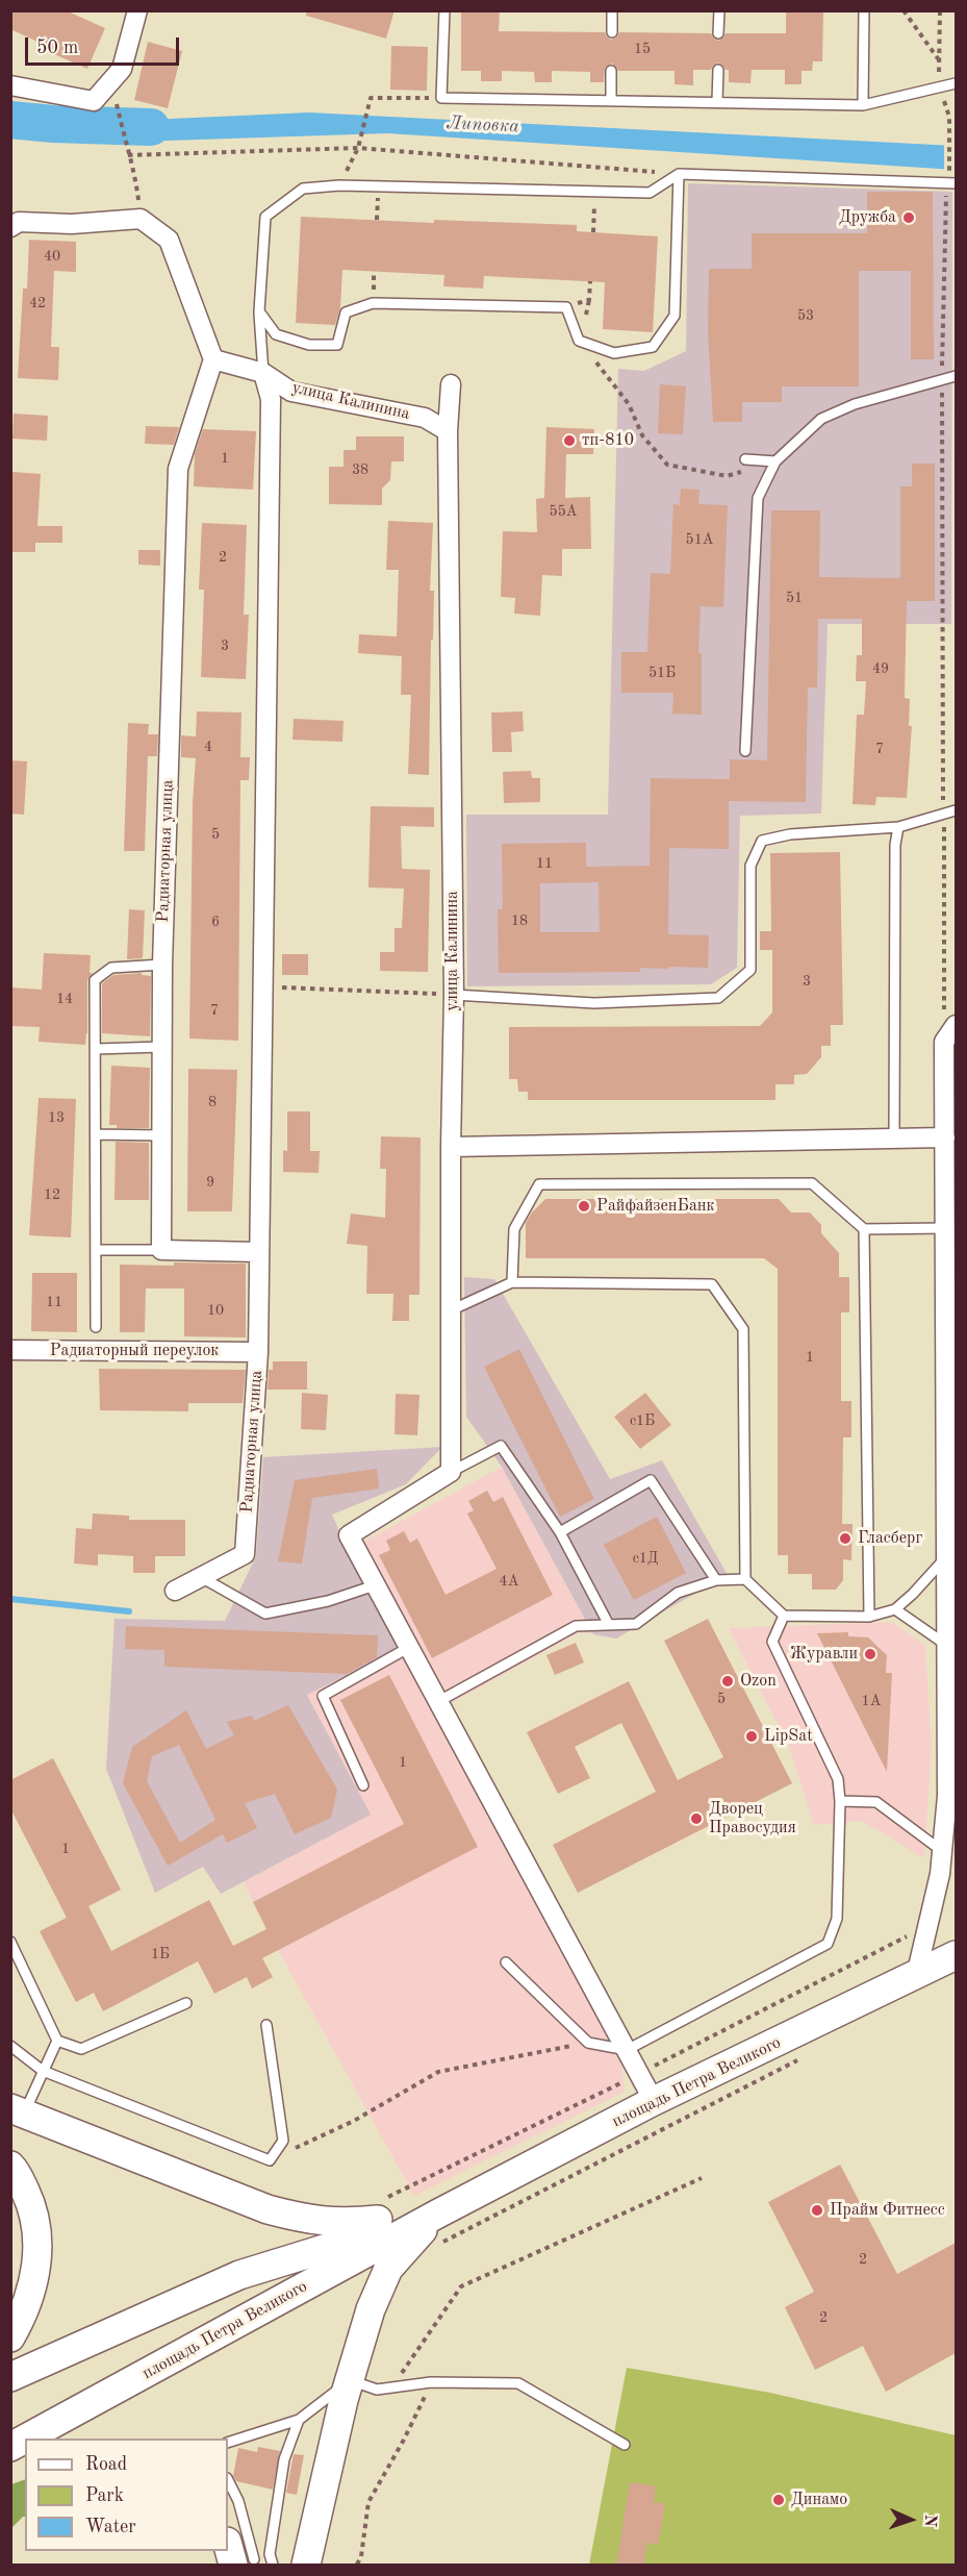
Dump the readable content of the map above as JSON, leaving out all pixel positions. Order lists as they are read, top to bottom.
{
  "streets": {
    "main road": ["площадь Петра Великого"],
    "street": ["улица Калинина", "Радиаторная улица", "Радиаторный переулок"]
  },
  "crossings": [
    ["улица Калинина", "Радиаторная улица"],
    ["Радиаторная улица", "Радиаторный переулок"]
  ],
  "water": ["Липовка"],
  "places": [
    "Дружба",
    "тп-810",
    "РайфайзенБанк",
    "Гласберг",
    "Журавли",
    "Ozon",
    "LipSat",
    "Дворец Правосудия",
    "Прайм Фитнесс",
    "Динамо"
  ],
  "house_numbers": [
    "15",
    "40",
    "42",
    "53",
    "1",
    "38",
    "55А",
    "51А",
    "2",
    "51",
    "3",
    "49",
    "51Б",
    "4",
    "7",
    "5",
    "11",
    "18",
    "6",
    "3",
    "14",
    "7",
    "8",
    "13",
    "9",
    "12",
    "11",
    "10",
    "1",
    "с1Б",
    "с1Д",
    "4А",
    "5",
    "1А",
    "1",
    "1",
    "1Б",
    "2",
    "2"
  ],
  "legend": ["Road", "Park", "Water"],
  "scale_bar": "50 m",
  "north": "right"
}
